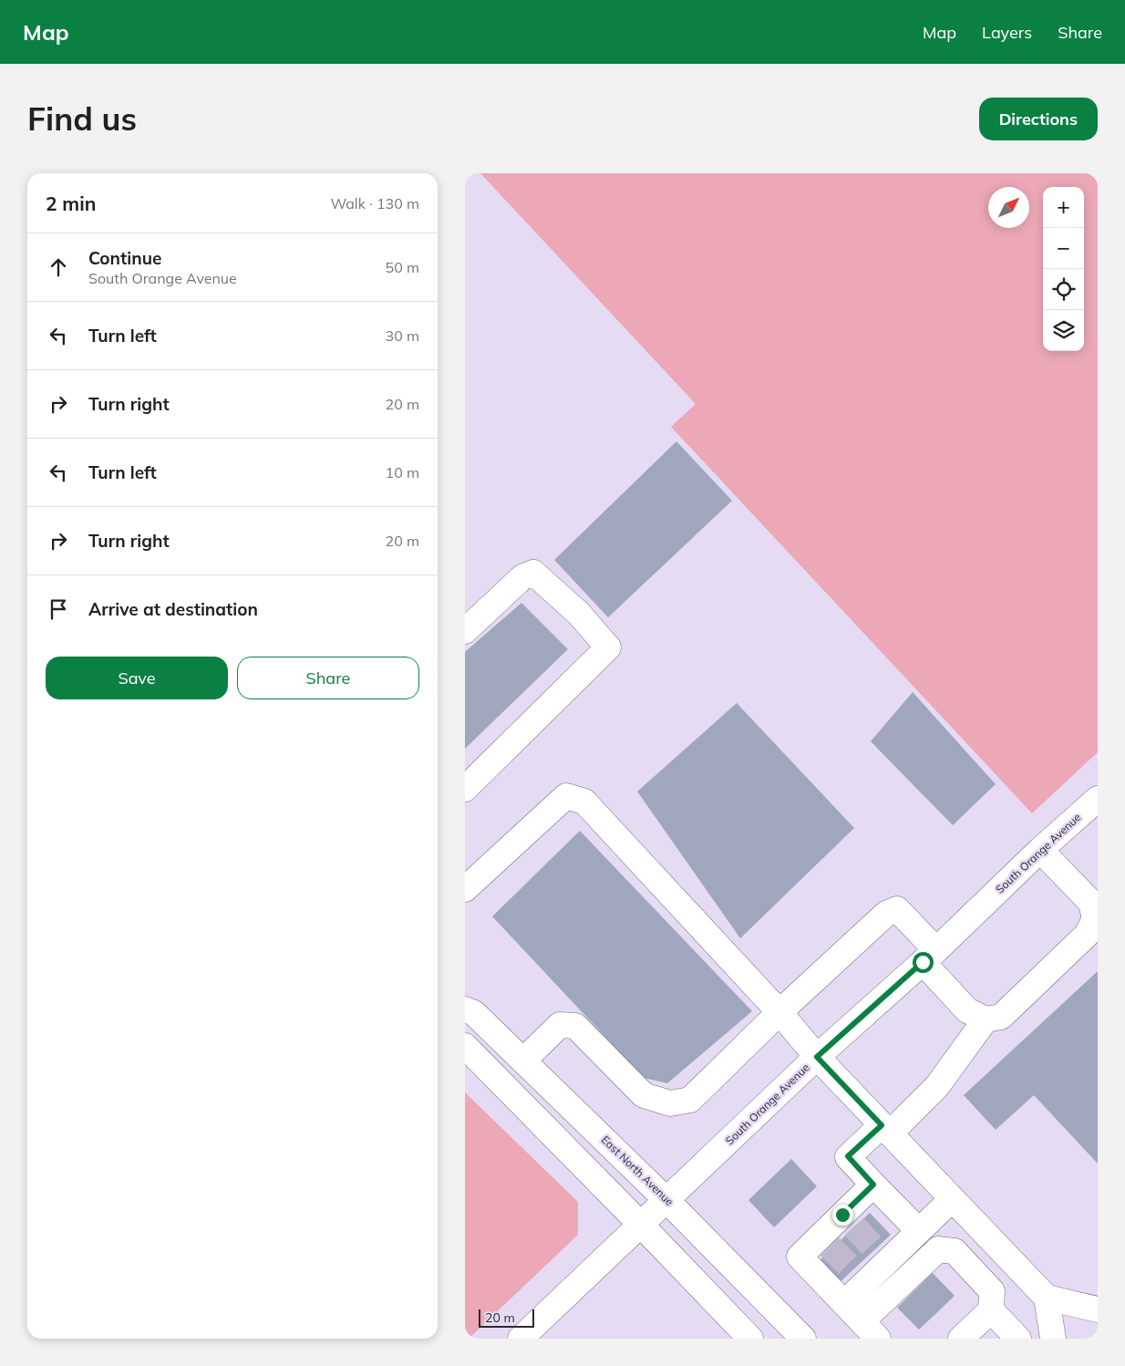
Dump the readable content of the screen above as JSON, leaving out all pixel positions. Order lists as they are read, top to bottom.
{
  "streets": {
    "street": ["South Orange Avenue", "East North Avenue"]
  },
  "crossings": [
    ["South Orange Avenue", "East North Avenue"]
  ],
  "scale_bar": "20 m",
  "north": "top right",
  "page": {
    "header": "Map",
    "nav": ["Map", "Layers", "Share"],
    "buttons": [
      "Directions",
      ["Save", "Share"]
    ],
    "title": "Find us",
    "heading": ["2 min", "Walk · 130 m"],
    "map_buttons": ["+", "−"],
    "list": [
      ["Continue", "South Orange Avenue", "50 m"],
      ["Turn left", "30 m"],
      ["Turn right", "20 m"],
      ["Turn left", "10 m"],
      ["Turn right", "20 m"],
      "Arrive at destination"
    ],
    "scale": "20 m"
  }
}
